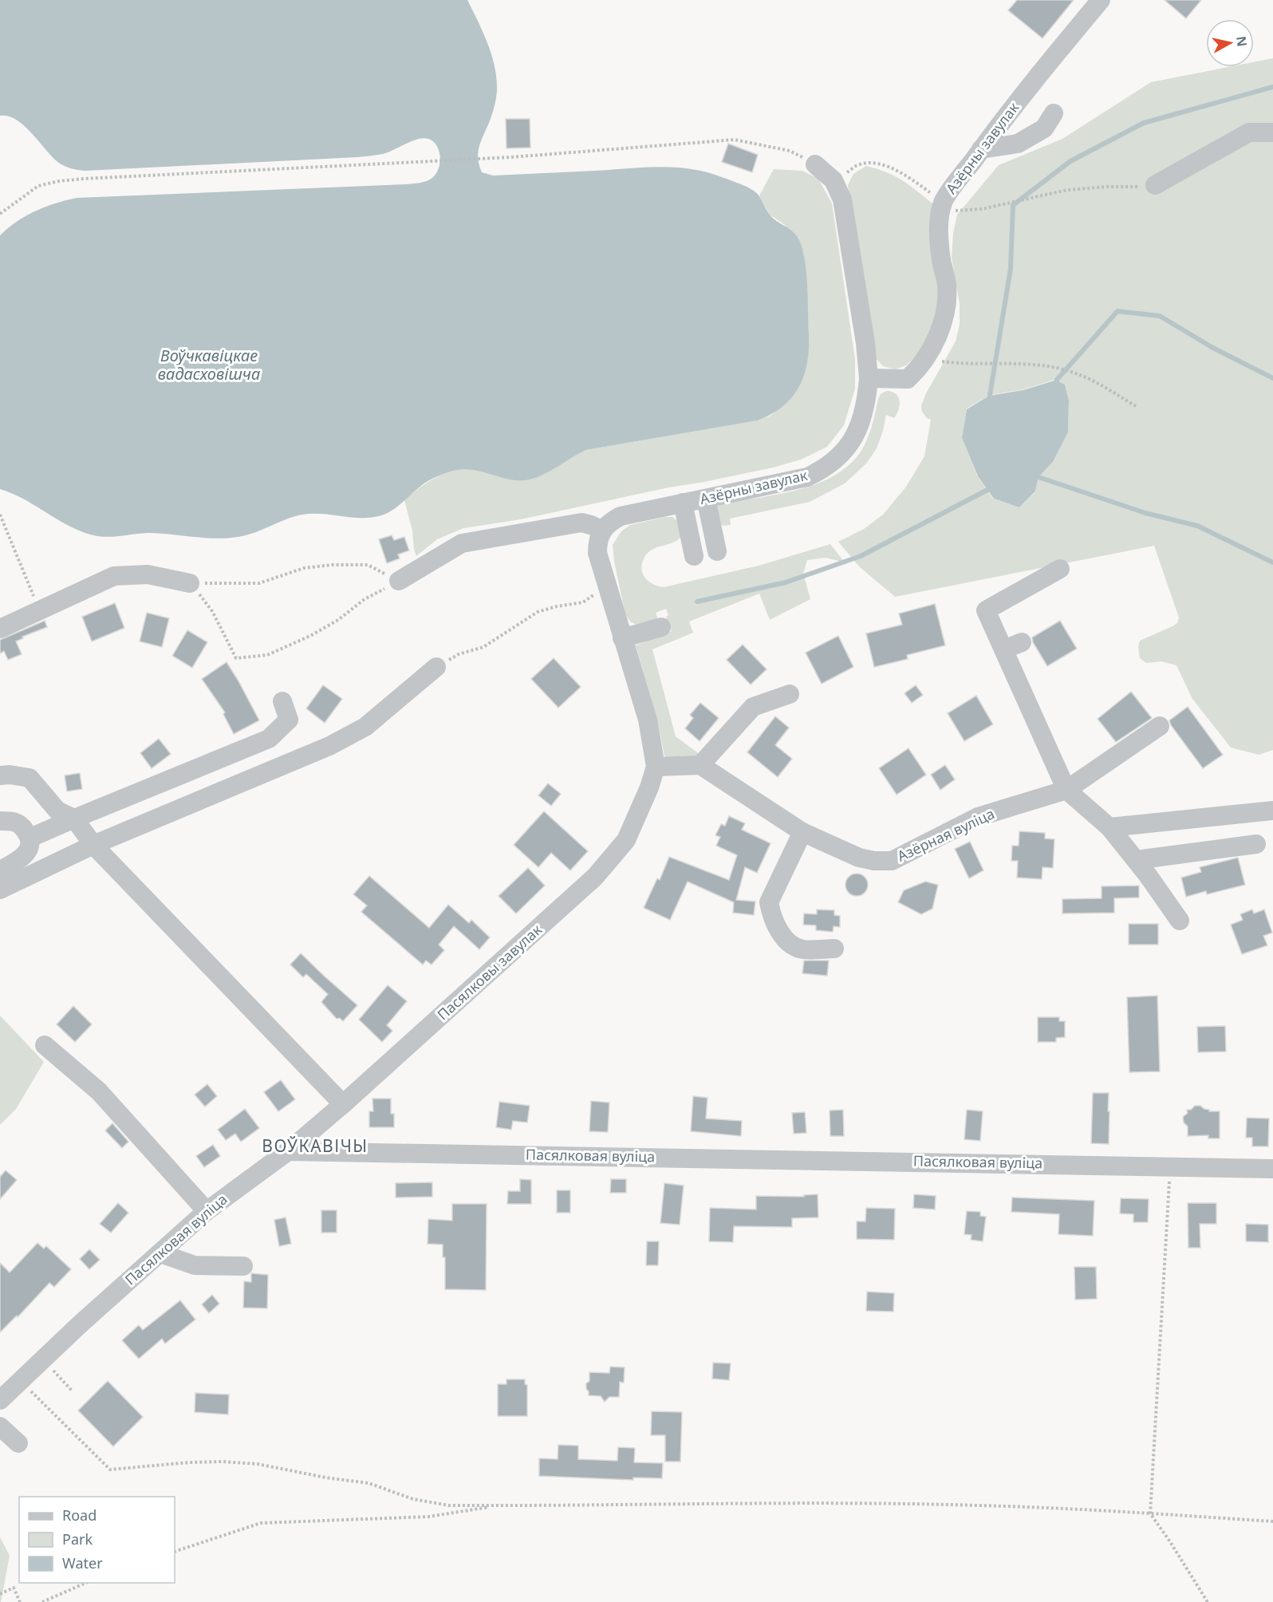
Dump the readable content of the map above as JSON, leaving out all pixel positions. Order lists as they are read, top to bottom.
{
  "streets": {
    "street": [
      "Азёрны завулак",
      "Азёрная вуліца",
      "Пасялковы завулак",
      "Пасялковая вуліца"
    ]
  },
  "crossings": [
    ["Пасялковы завулак", "Пасялковая вуліца"]
  ],
  "districts": ["ВОЎКАВІЧЫ"],
  "water": ["Воўчкавіцкае вадасховішча"],
  "legend": ["Road", "Park", "Water"],
  "north": "right"
}
